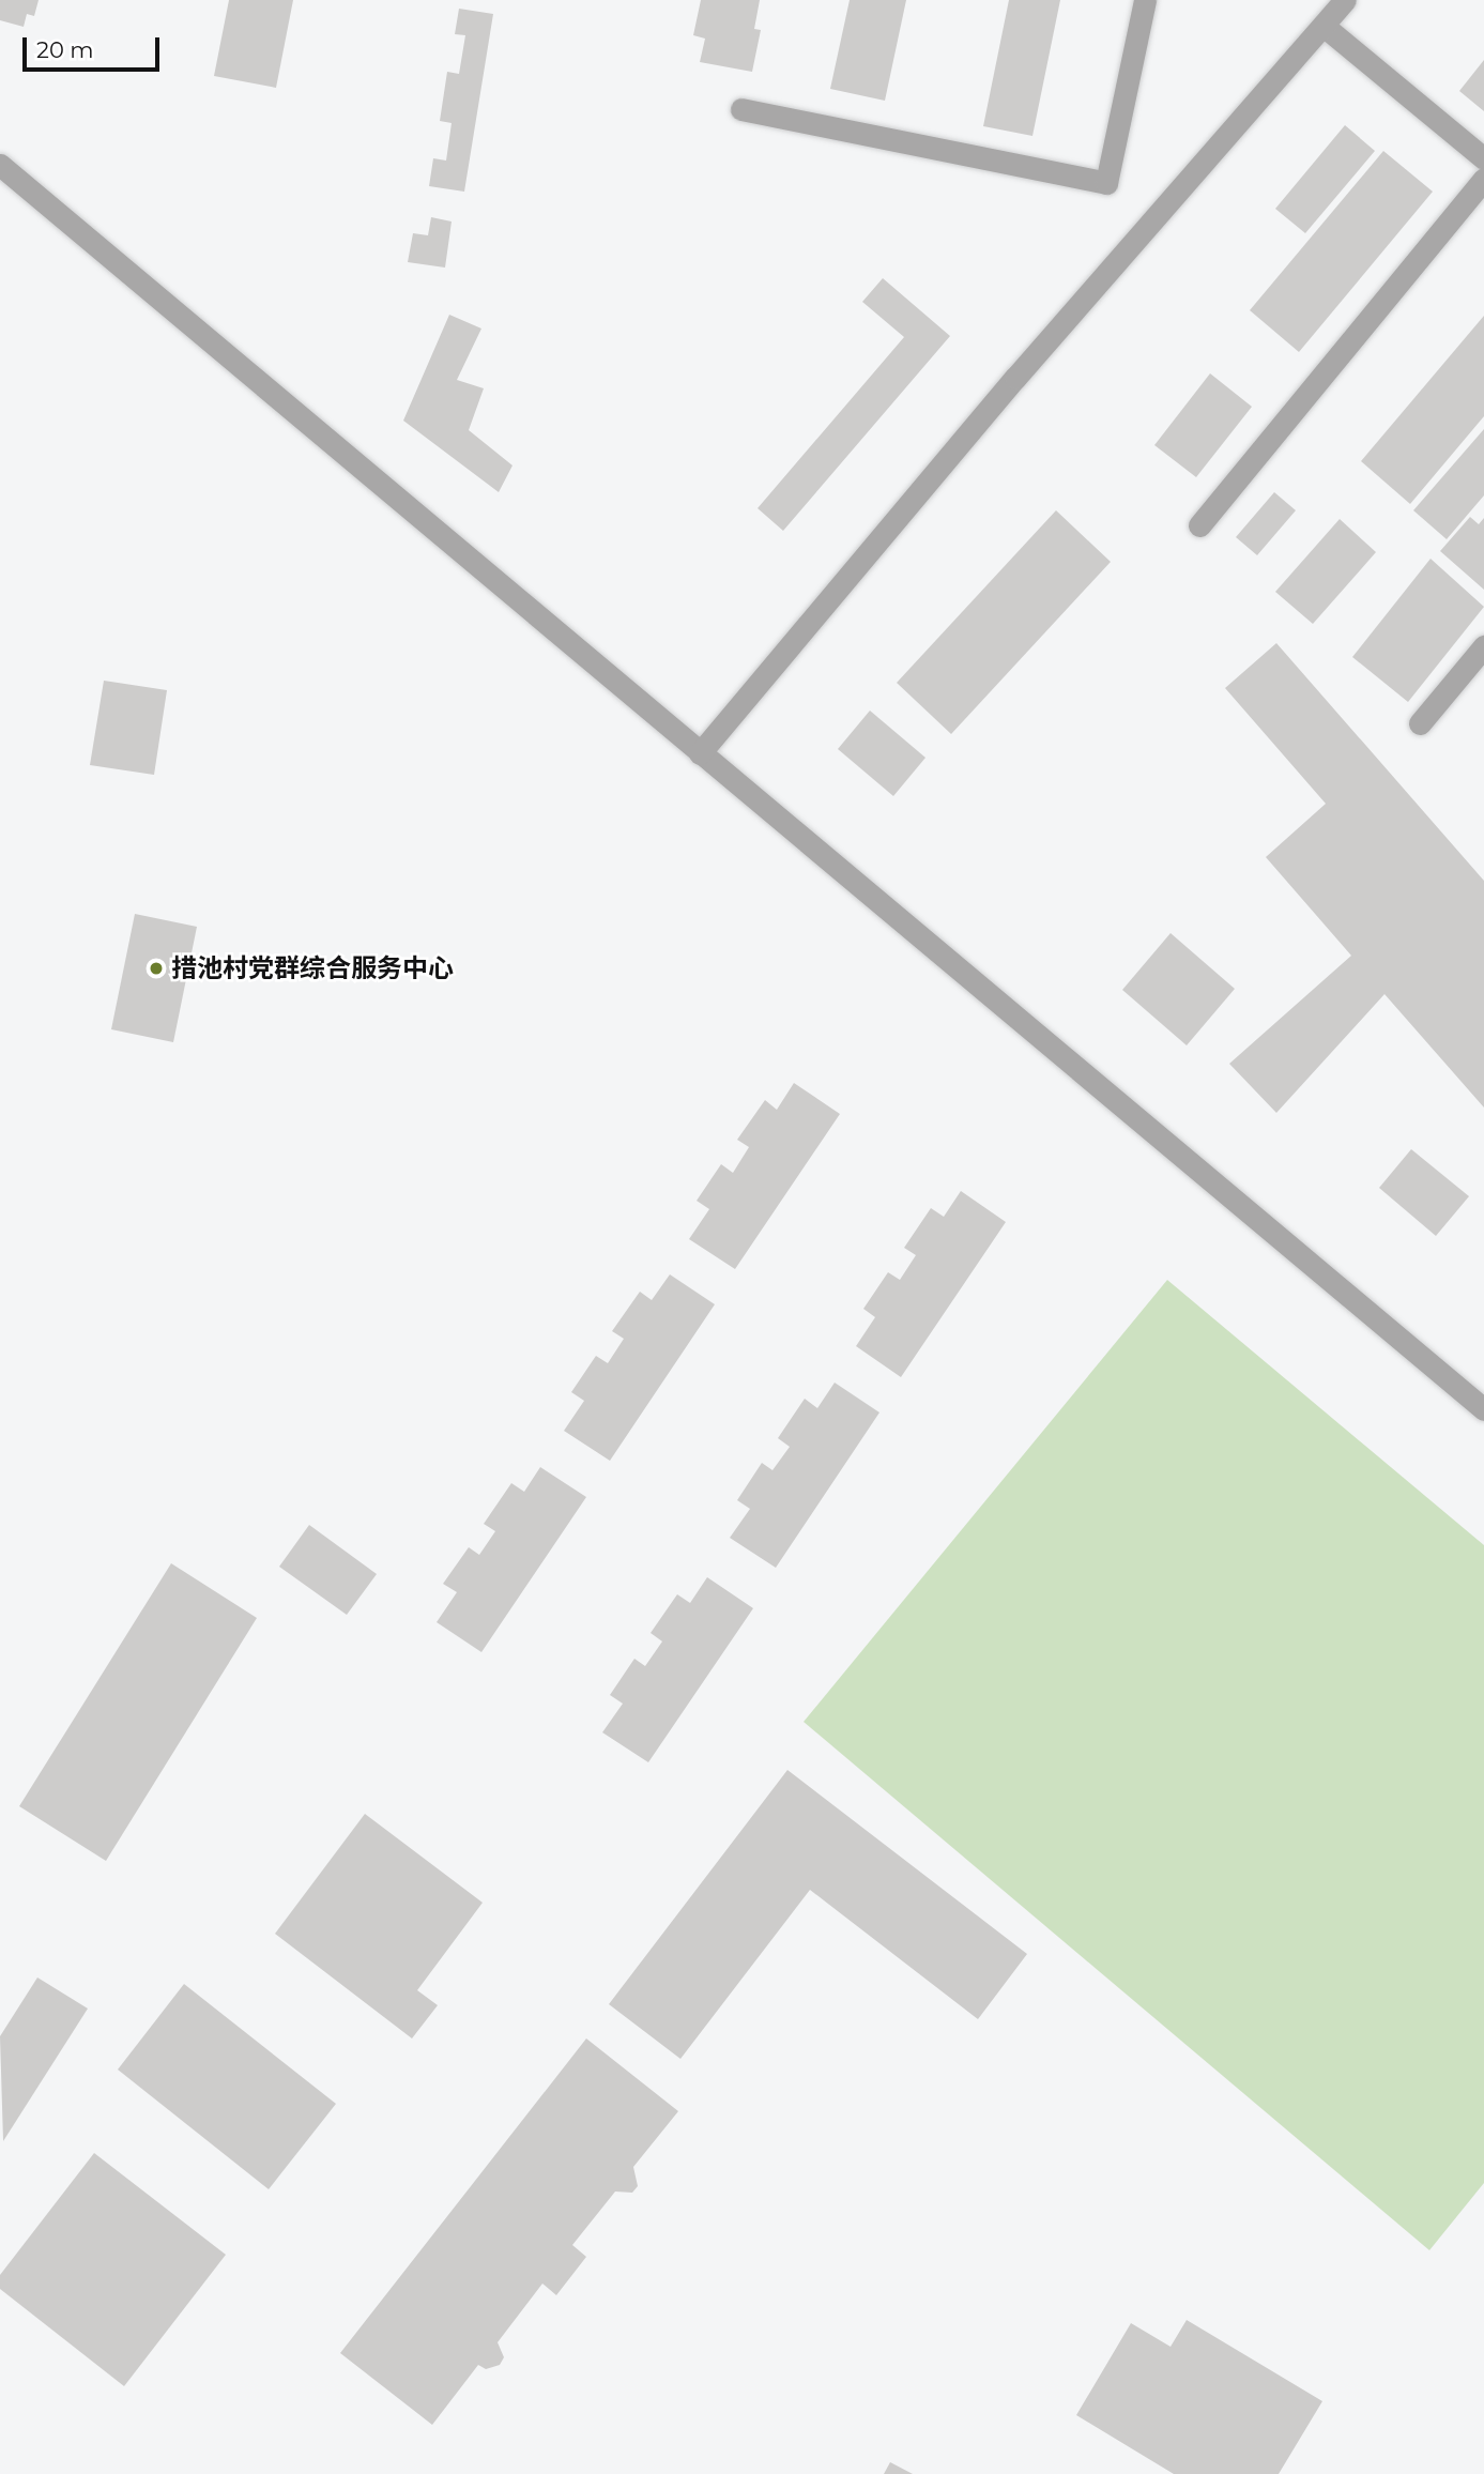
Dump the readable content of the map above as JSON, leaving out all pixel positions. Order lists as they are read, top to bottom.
{
  "places": ["措池村党群综合服务中心"],
  "scale_bar": "20 m"
}
